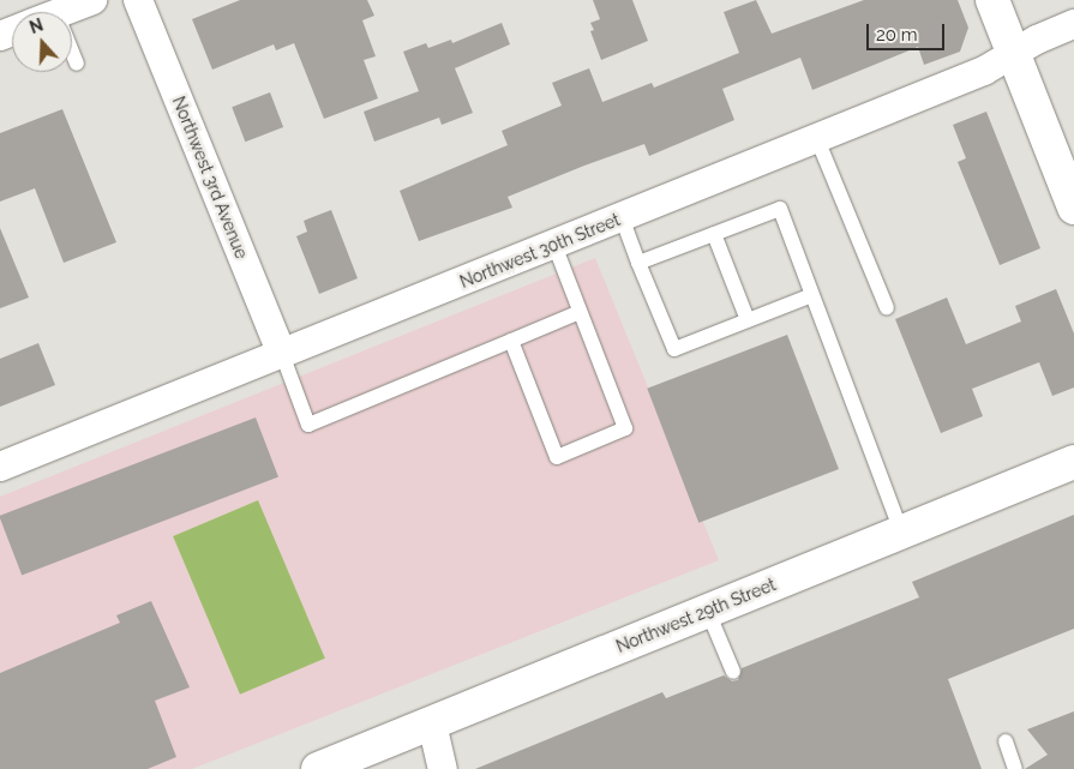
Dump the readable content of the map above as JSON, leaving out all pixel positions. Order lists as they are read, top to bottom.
{
  "streets": {
    "street": ["Northwest 3rd Avenue", "Northwest 30th Street", "Northwest 29th Street"]
  },
  "crossings": [
    ["Northwest 3rd Avenue", "Northwest 30th Street"]
  ],
  "scale_bar": "20 m",
  "north": "top"
}
